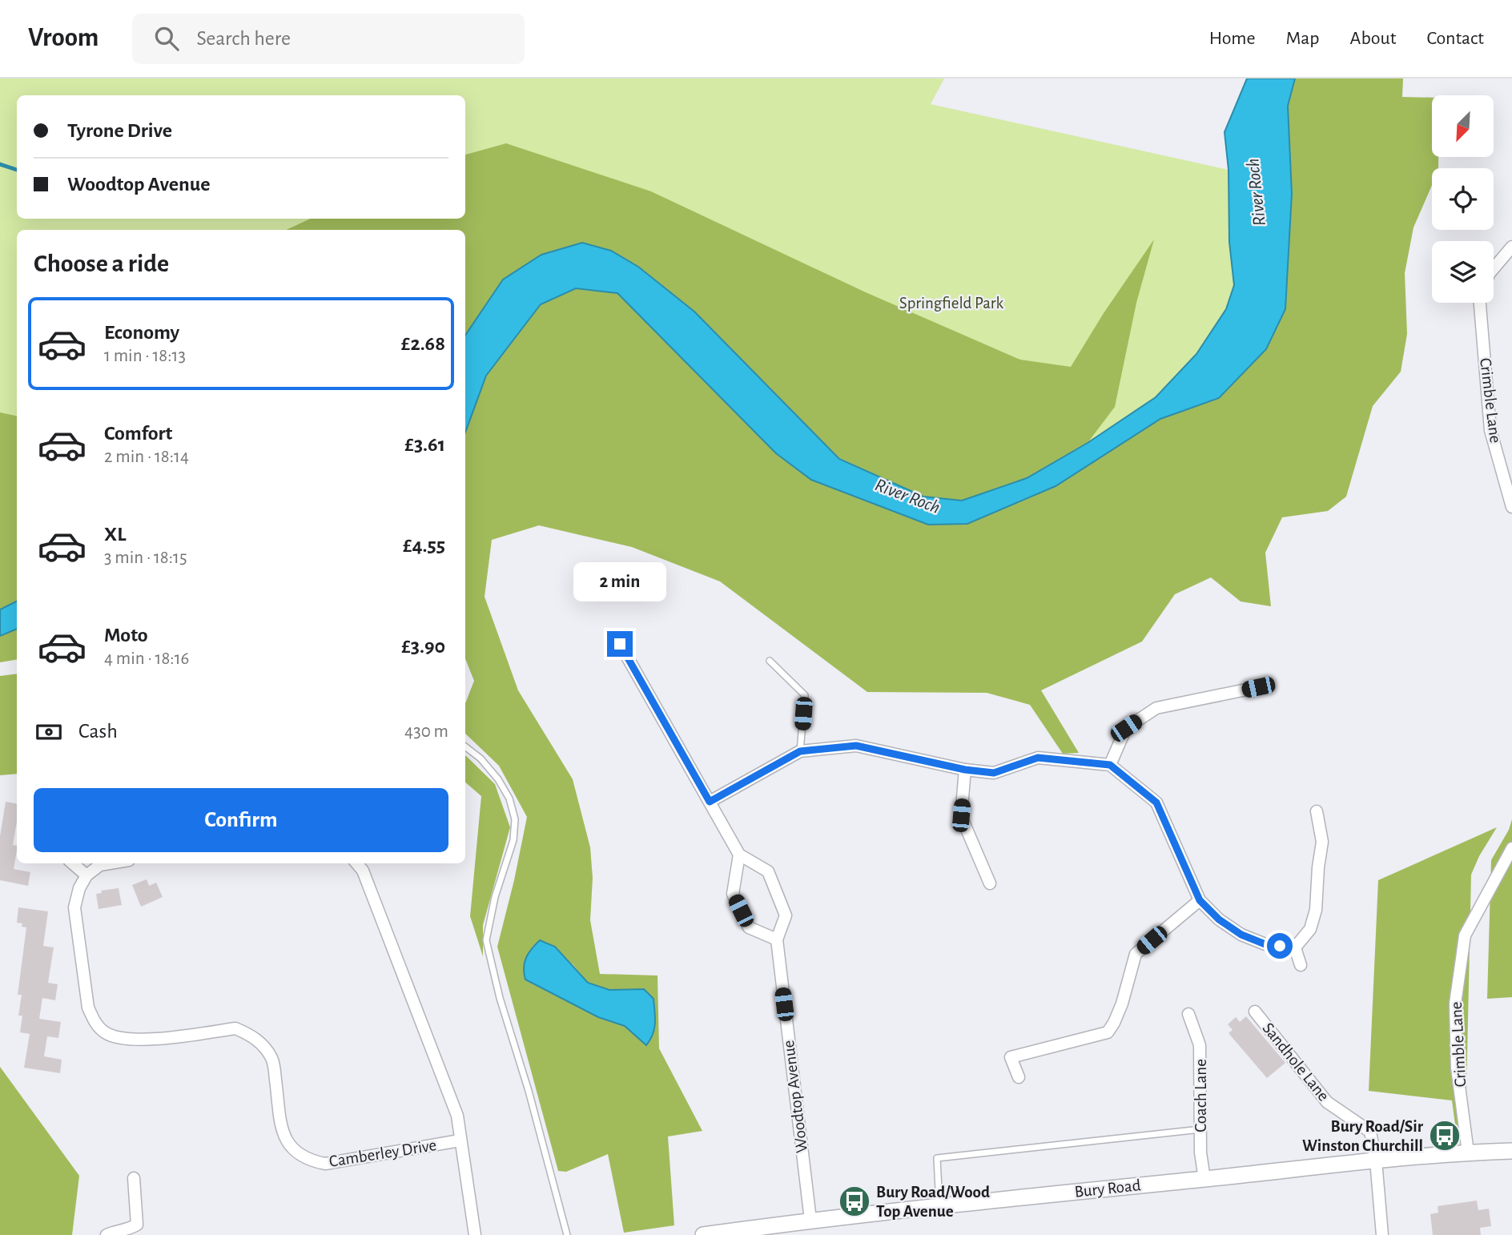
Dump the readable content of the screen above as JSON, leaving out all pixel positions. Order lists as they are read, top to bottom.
{
  "streets": {
    "main road": ["Bury Road"],
    "street": [
      "Crimble Lane",
      "Sandhole Lane",
      "Coach Lane",
      "Woodtop Avenue",
      "Camberley Drive"
    ]
  },
  "crossings": [
    ["Crimble Lane", "Bury Road"],
    ["Sandhole Lane", "Bury Road"],
    ["Coach Lane", "Bury Road"],
    ["Woodtop Avenue", "Bury Road"]
  ],
  "water": ["River Roch"],
  "parks": ["Springfield Park"],
  "places": {
    "bus stop": ["Bury Road/Sir Winston Churchill", "Bury Road/Wood Top Avenue"]
  },
  "north": "bottom left",
  "page": {
    "header": "Vroom",
    "search": "Search here",
    "nav": [
      "Home",
      "Map",
      "About",
      "Contact"
    ],
    "banner": ["Tyrone Drive", "Woodtop Avenue"],
    "heading": "Choose a ride",
    "list": [
      {
        "name": "Economy",
        "note": "1 min · 18:13",
        "value": "£2.68"
      },
      {
        "name": "Comfort",
        "note": "2 min · 18:14",
        "value": "£3.61"
      },
      {
        "name": "XL",
        "note": "3 min · 18:15",
        "value": "£4.55"
      },
      {
        "name": "Moto",
        "note": "4 min · 18:16",
        "value": "£3.90"
      }
    ],
    "bubble": "2 min",
    "pay": ["Cash", "430 m"],
    "buttons": "Confirm"
  }
}
